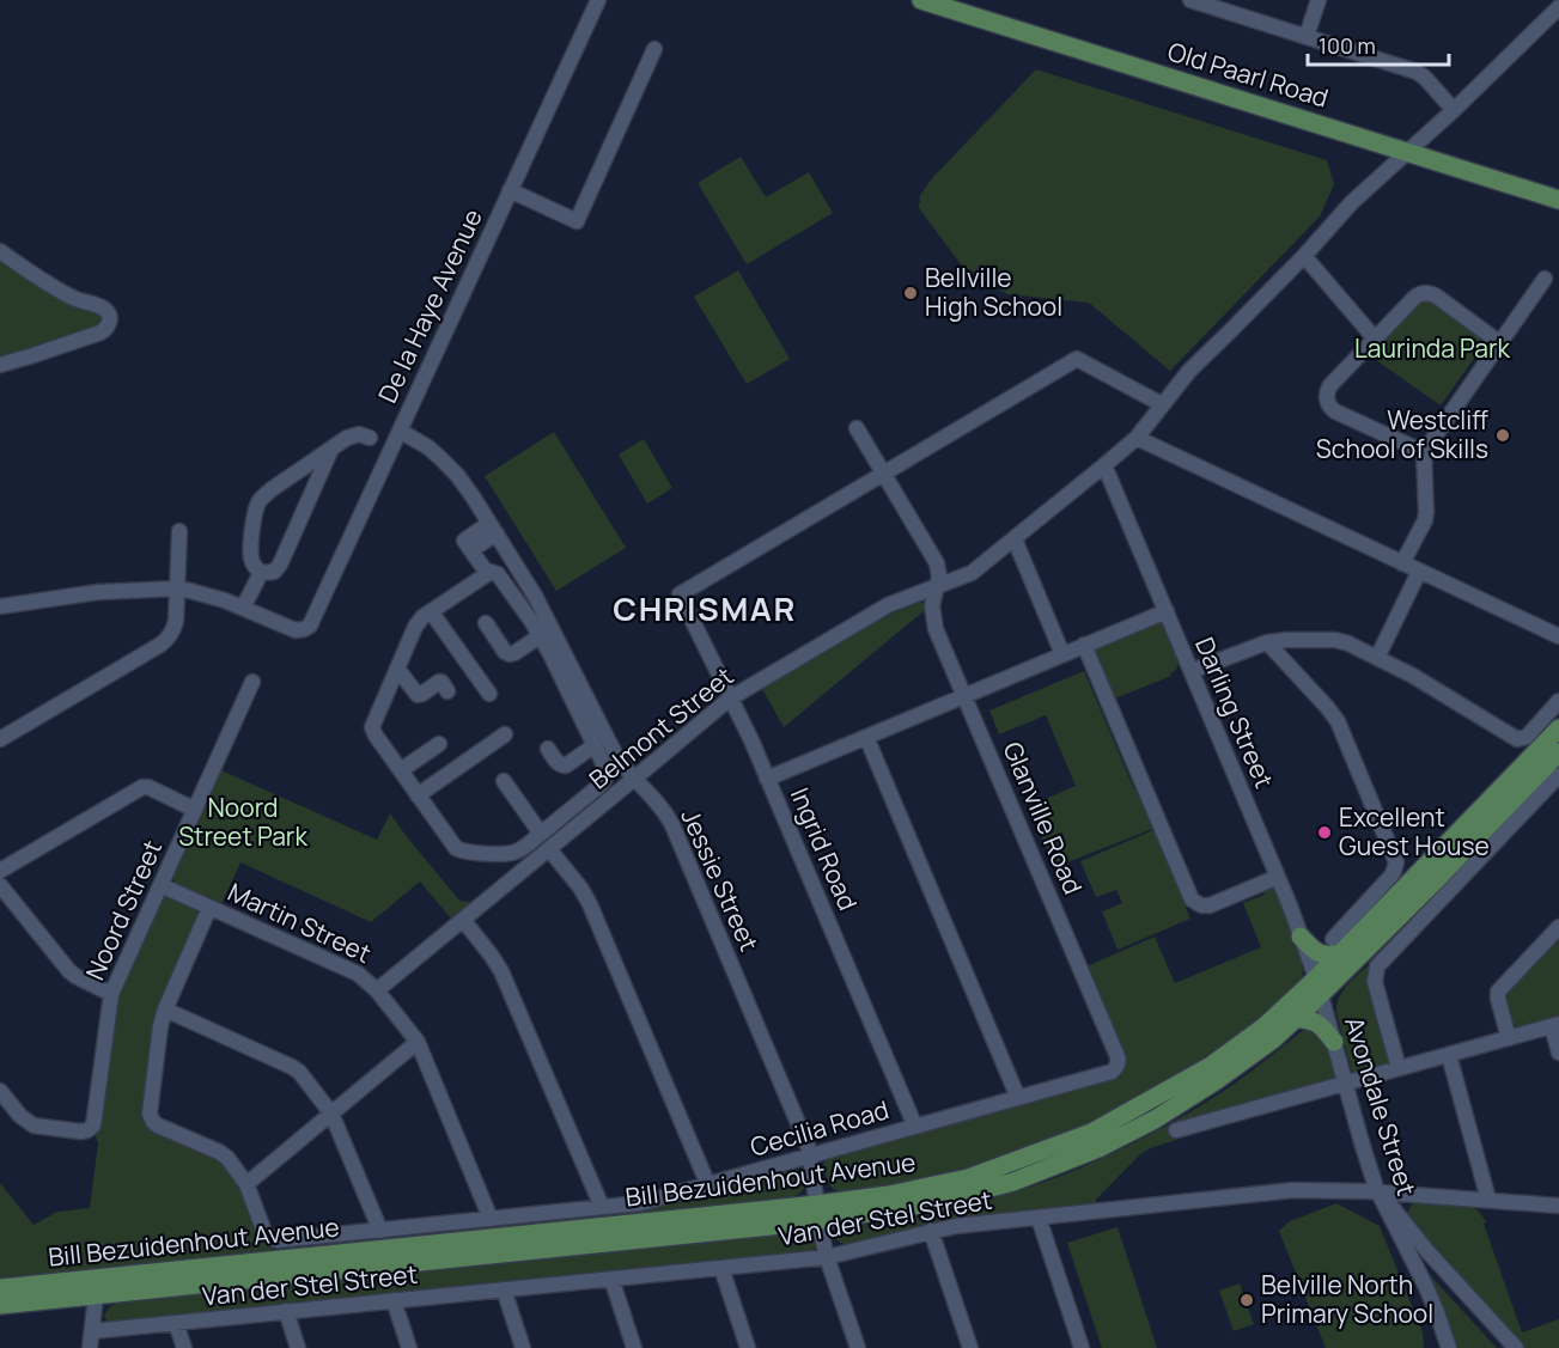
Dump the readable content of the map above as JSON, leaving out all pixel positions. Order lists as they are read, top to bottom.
{
  "streets": {
    "main road": ["Old Paarl Road", "Bill Bezuidenhout Avenue"],
    "street": [
      "De la Haye Avenue",
      "Darling Street",
      "Belmont Street",
      "Glanville Road",
      "Ingrid Road",
      "Jessie Street",
      "Noord Street",
      "Martin Street",
      "Avondale Street",
      "Cecilia Road",
      "Van der Stel Street"
    ]
  },
  "crossings": [
    ["Old Paarl Road", "Belmont Street"],
    ["De la Haye Avenue", "Jessie Street"],
    ["Darling Street", "Belmont Street"],
    ["Darling Street", "Avondale Street"],
    ["Darling Street", "Bill Bezuidenhout Avenue"],
    ["Belmont Street", "Glanville Road"],
    ["Belmont Street", "Ingrid Road"],
    ["Belmont Street", "Jessie Street"],
    ["Belmont Street", "Martin Street"],
    ["Glanville Road", "Ingrid Road"],
    ["Glanville Road", "Cecilia Road"],
    ["Ingrid Road", "Cecilia Road"],
    ["Jessie Street", "Cecilia Road"],
    ["Jessie Street", "Bill Bezuidenhout Avenue"],
    ["Jessie Street", "Van der Stel Street"],
    ["Noord Street", "Martin Street"],
    ["Martin Street", "Cecilia Road"],
    ["Avondale Street", "Bill Bezuidenhout Avenue"],
    ["Avondale Street", "Van der Stel Street"]
  ],
  "districts": ["CHRISMAR"],
  "parks": ["Laurinda Park", "Noord Street Park"],
  "places": [
    "Bellville High School",
    "Westcliff School of Skills",
    "Excellent Guest House",
    "Belville North Primary School"
  ],
  "scale_bar": "100 m"
}
